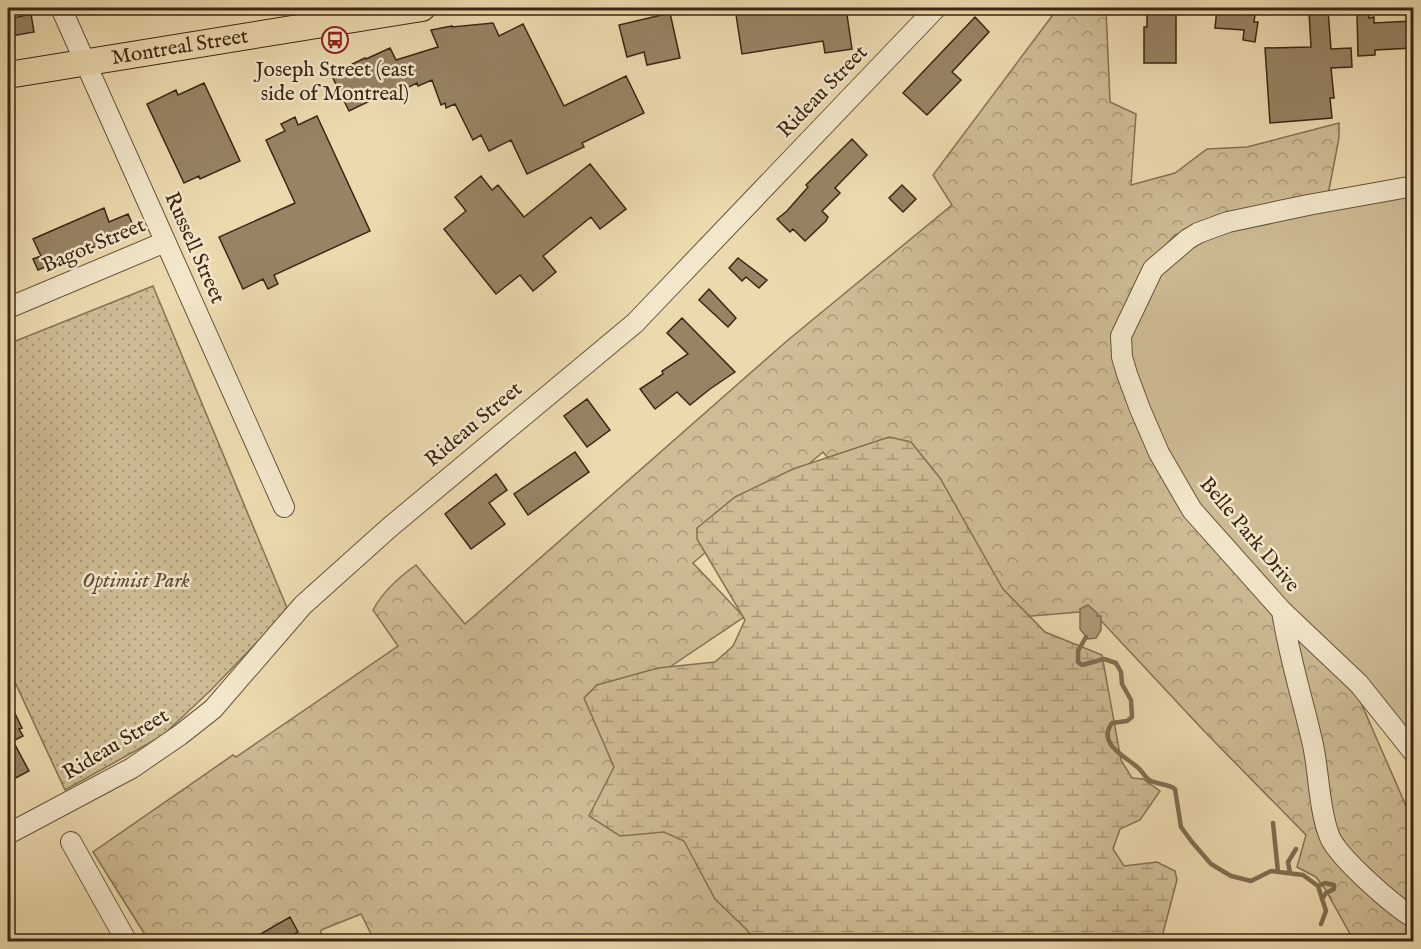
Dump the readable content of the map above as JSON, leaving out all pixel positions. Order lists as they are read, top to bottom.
{
  "streets": {
    "main road": ["Montreal Street"],
    "street": [
      "Rideau Street",
      "Bagot Street",
      "Russell Street",
      "Belle Park Drive"
    ]
  },
  "crossings": [
    ["Montreal Street", "Russell Street"],
    ["Bagot Street", "Russell Street"]
  ],
  "parks": ["Optimist Park"],
  "places": {
    "bus stop": ["Joseph Street (east side of Montreal)"]
  }
}
